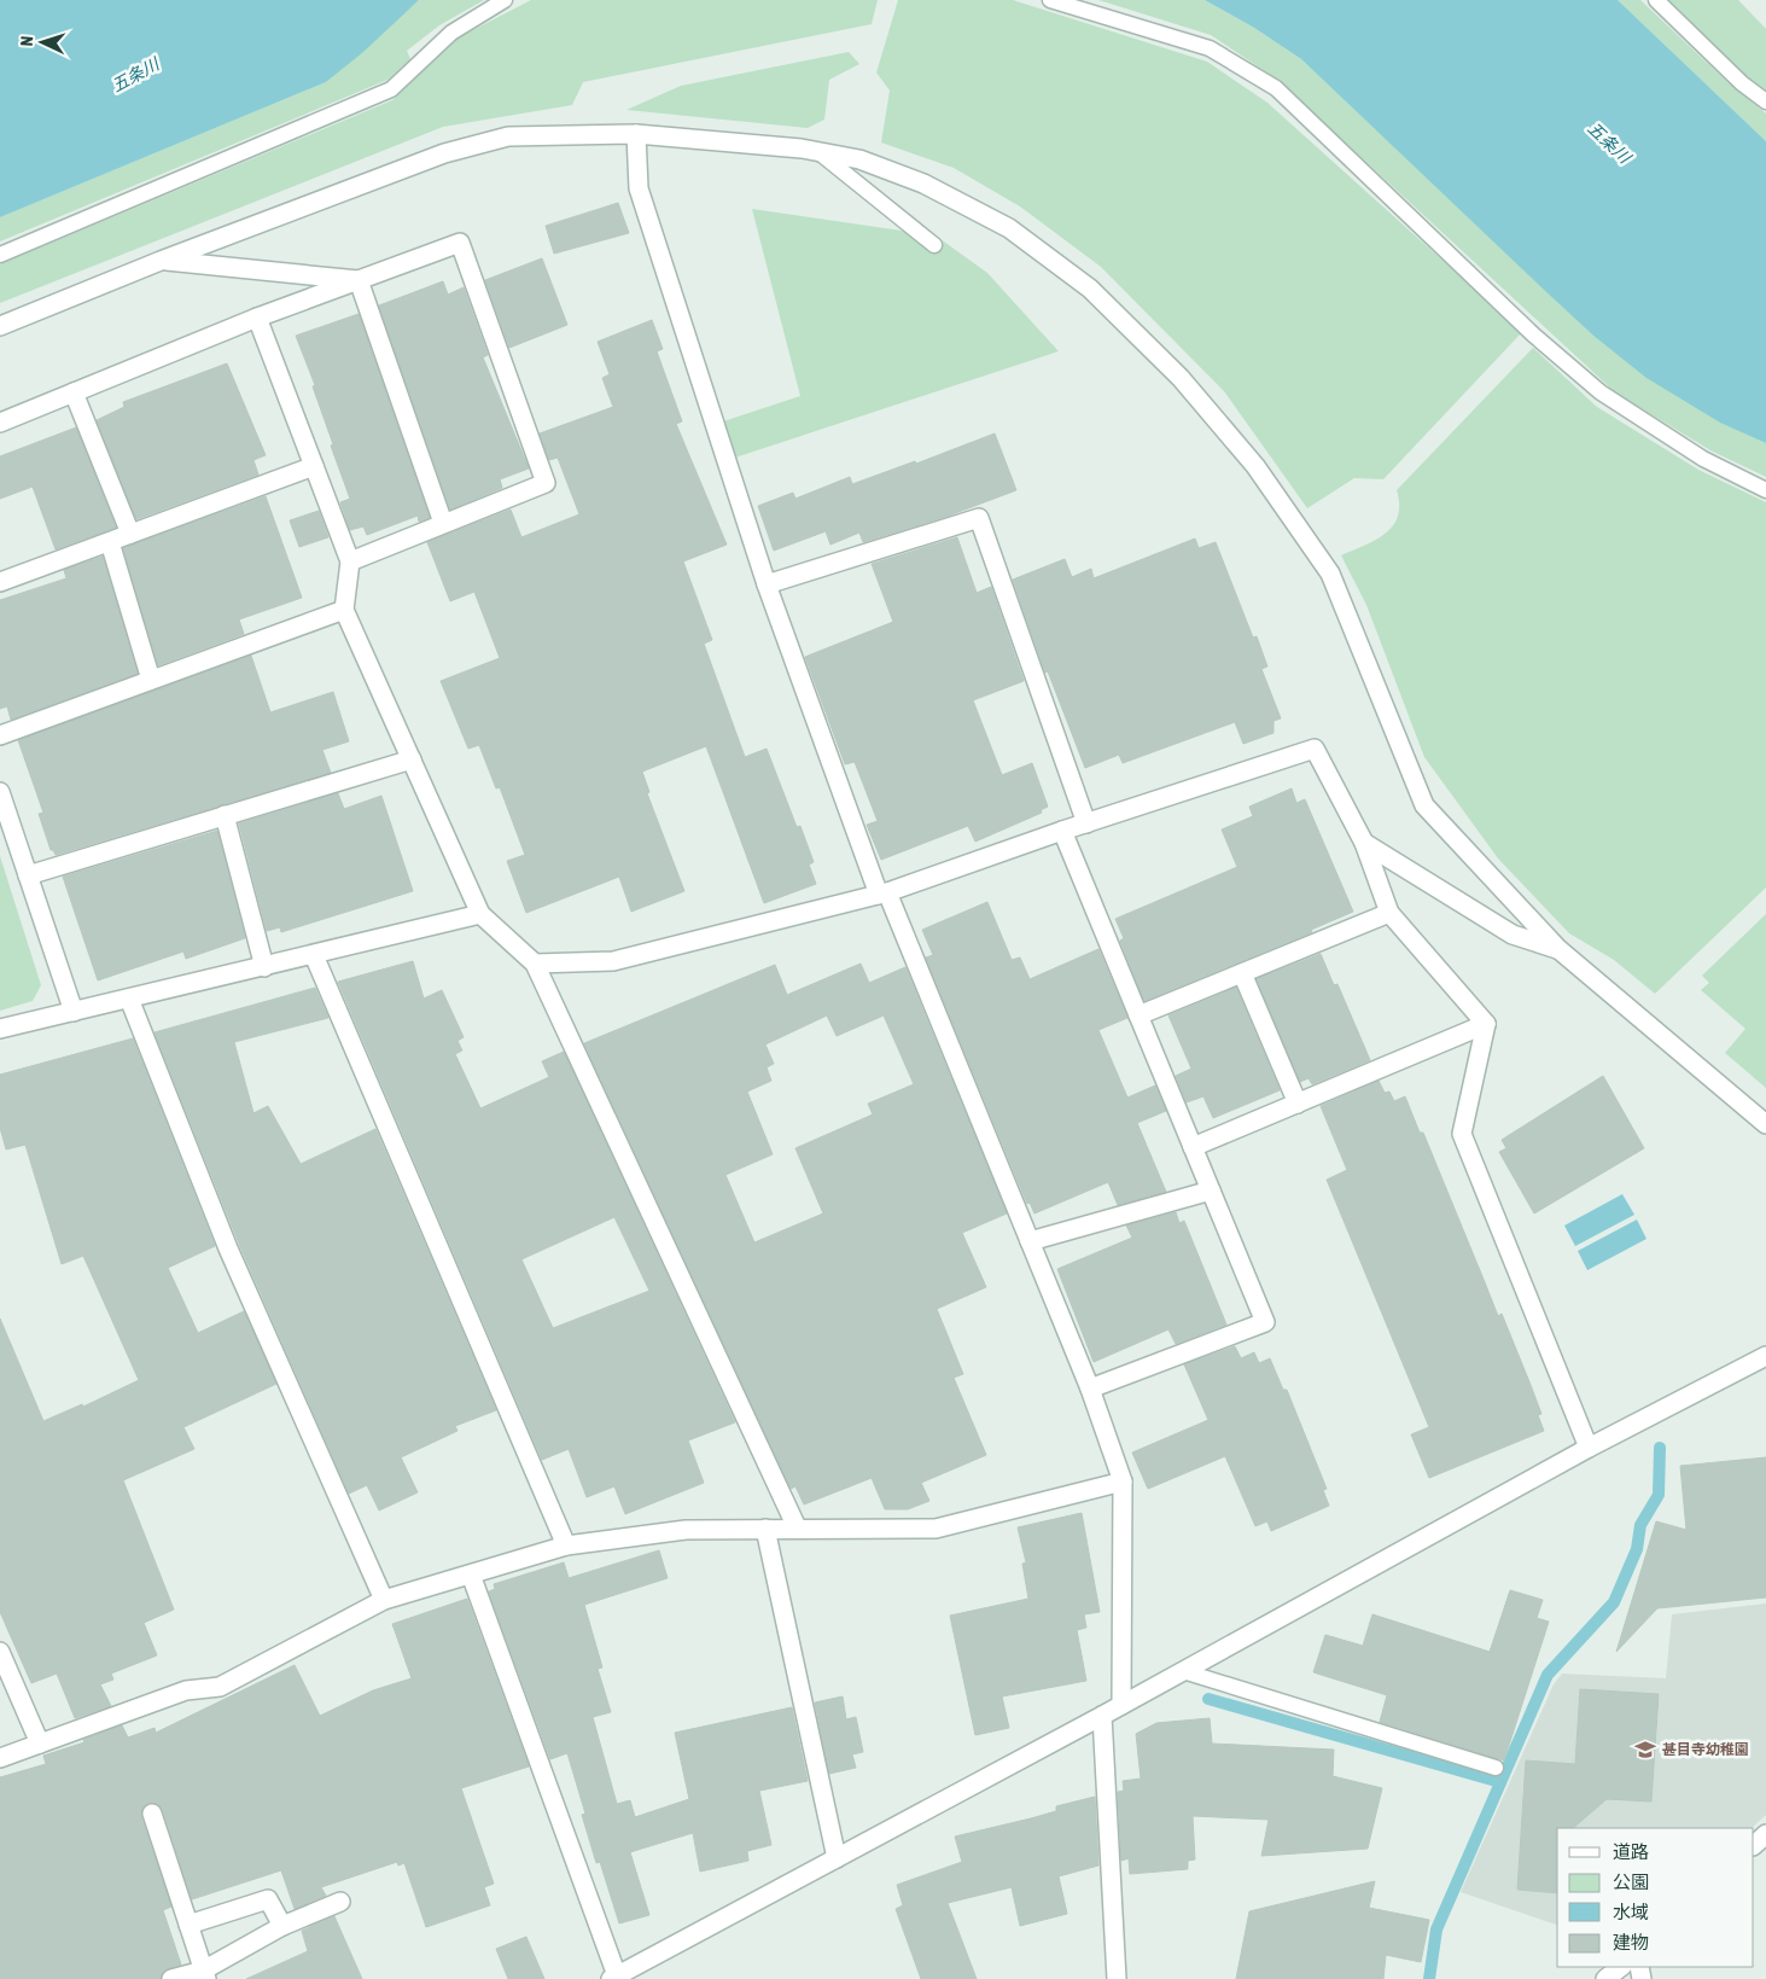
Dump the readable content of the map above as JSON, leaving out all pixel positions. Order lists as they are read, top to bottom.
{
  "water": ["五条川"],
  "places": {
    "school or university": ["甚目寺幼稚園"]
  },
  "legend": [
    "道路",
    "公園",
    "水域",
    "建物"
  ],
  "north": "left"
}
